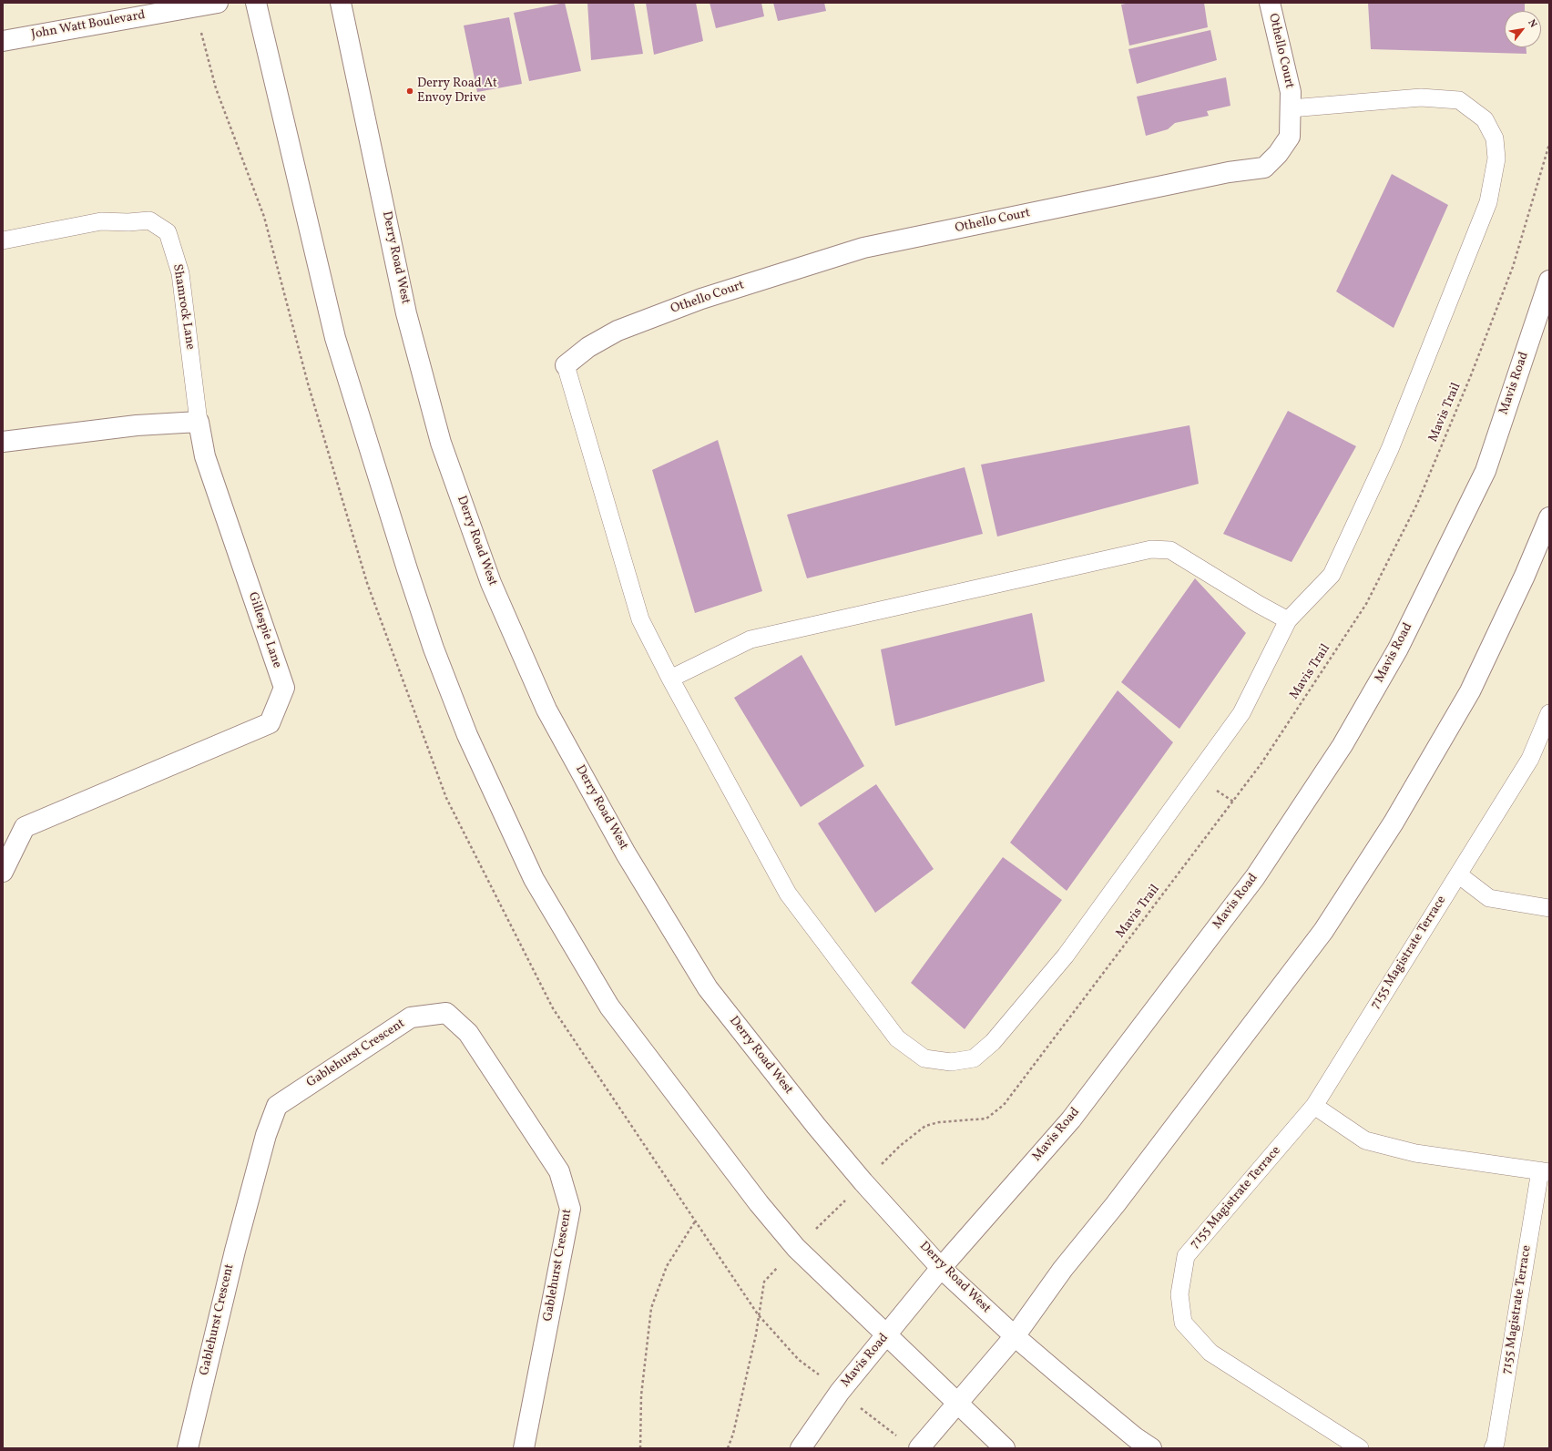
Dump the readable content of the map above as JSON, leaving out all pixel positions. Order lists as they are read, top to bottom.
{
  "streets": {
    "main road": [
      "John Watt Boulevard",
      "Othello Court",
      "Derry Road West",
      "Mavis Road",
      "Gillespie Lane",
      "Gablehurst Crescent"
    ],
    "lane": ["Shamrock Lane", "7155 Magistrate Terrace"],
    "path": ["Mavis Trail"]
  },
  "crossings": [
    ["Derry Road West", "Mavis Road"],
    ["Derry Road West", "Mavis Trail"],
    ["Shamrock Lane", "Gillespie Lane"]
  ],
  "places": ["Derry Road At Envoy Drive"],
  "north": "top right"
}
